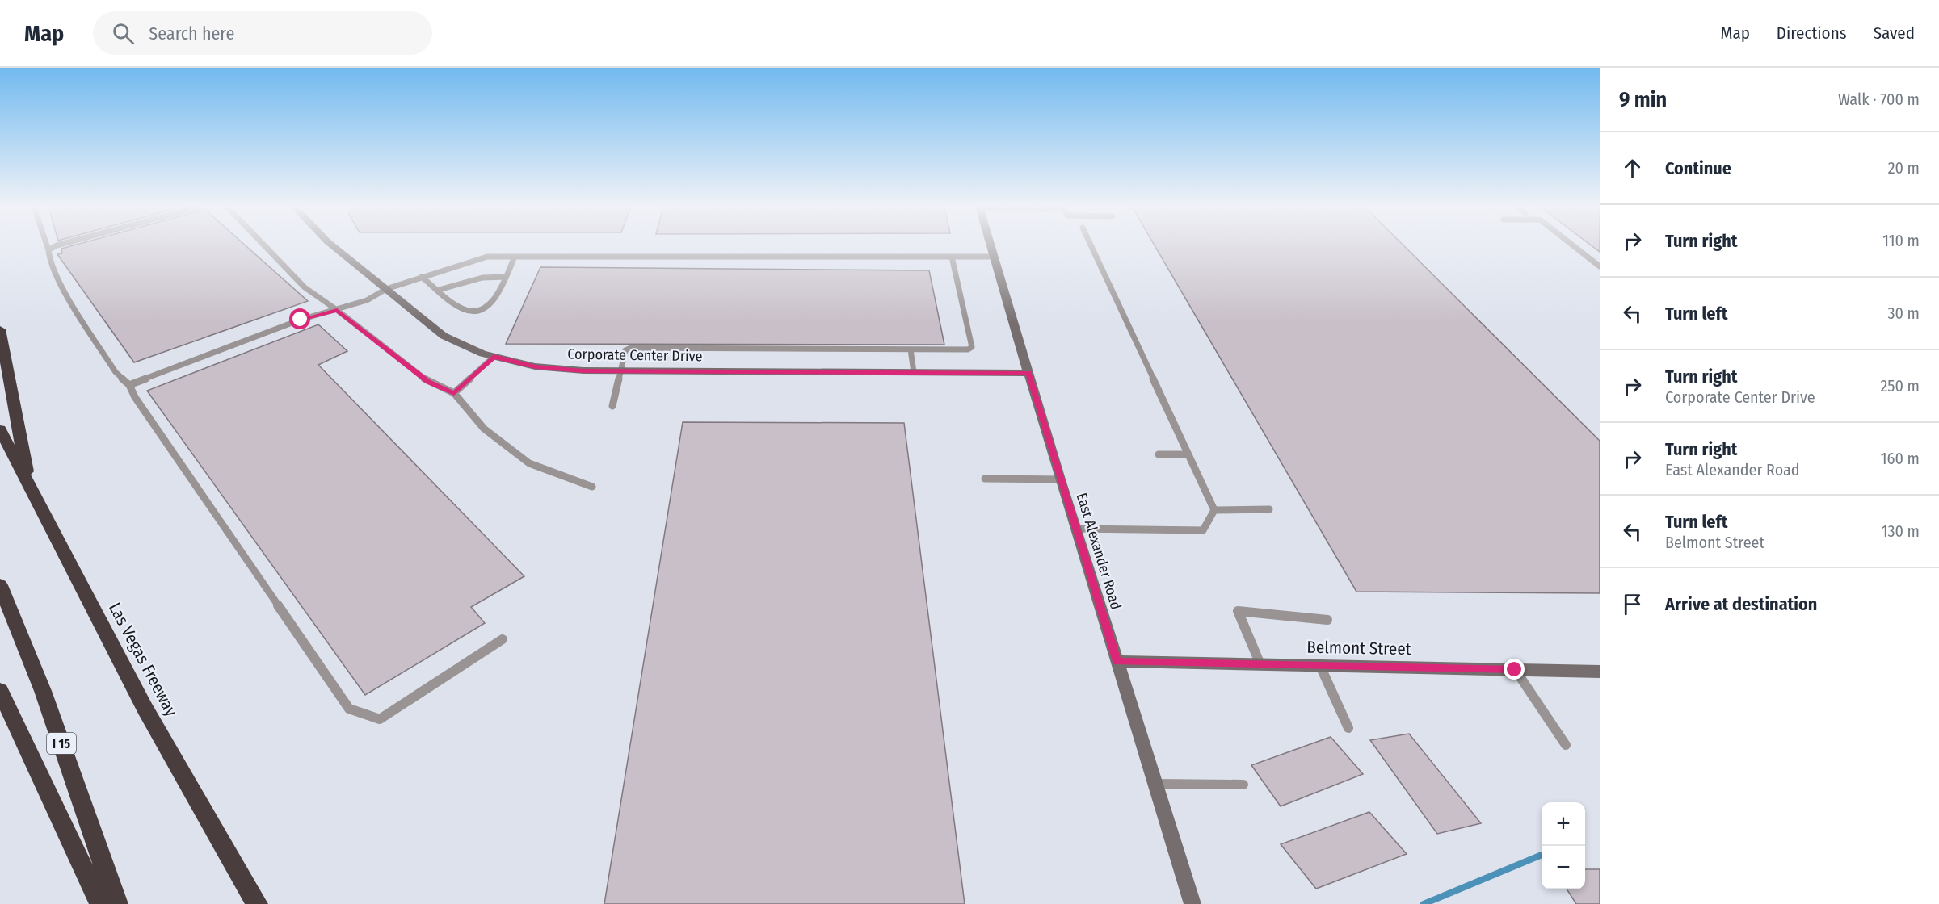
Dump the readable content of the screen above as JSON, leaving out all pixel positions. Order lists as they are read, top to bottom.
{
  "streets": {
    "highway": ["Las Vegas Freeway", "I 15"],
    "street": ["Corporate Center Drive", "East Alexander Road", "Belmont Street"]
  },
  "crossings": [
    ["Corporate Center Drive", "East Alexander Road"],
    ["East Alexander Road", "Belmont Street"]
  ],
  "page": {
    "header": "Map",
    "search": "Search here",
    "nav": ["Map", "Directions", "Saved"],
    "heading": ["9 min", "Walk · 700 m"],
    "list": [
      ["Continue", "20 m"],
      ["Turn right", "110 m"],
      ["Turn left", "30 m"],
      ["Turn right", "Corporate Center Drive", "250 m"],
      ["Turn right", "East Alexander Road", "160 m"],
      ["Turn left", "Belmont Street", "130 m"],
      "Arrive at destination"
    ],
    "map_buttons": ["+", "−"]
  }
}
